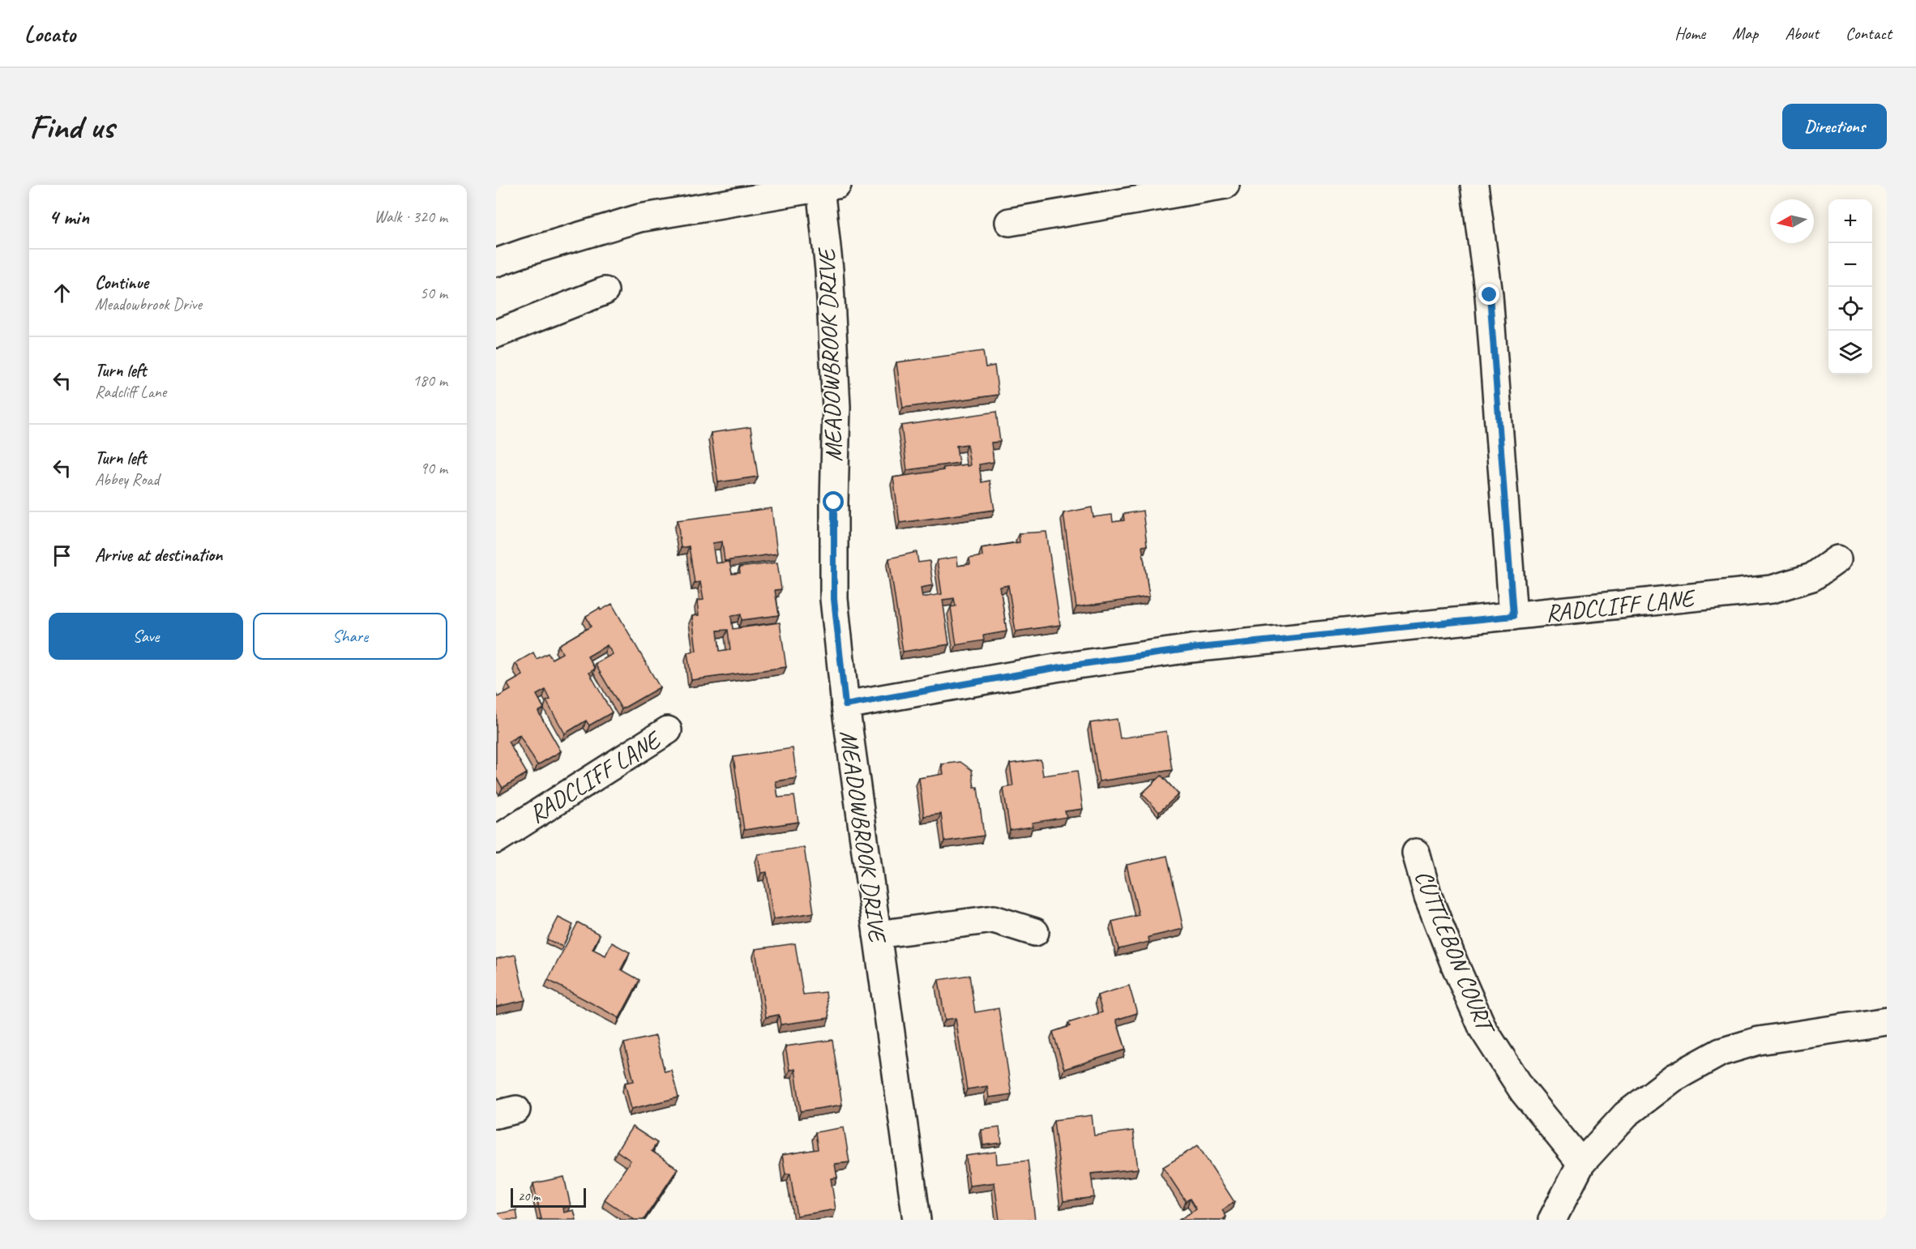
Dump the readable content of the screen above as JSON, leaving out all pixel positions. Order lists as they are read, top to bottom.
{
  "streets": {
    "street": ["MEADOWBROOK DRIVE", "RADCLIFF LANE", "CUTTLEBON COURT"]
  },
  "crossings": [
    ["MEADOWBROOK DRIVE", "RADCLIFF LANE"]
  ],
  "scale_bar": "20 m",
  "north": "left",
  "page": {
    "header": "Locato",
    "nav": [
      "Home",
      "Map",
      "About",
      "Contact"
    ],
    "buttons": [
      "Directions",
      ["Save", "Share"]
    ],
    "title": "Find us",
    "heading": ["4 min", "Walk · 320 m"],
    "map_buttons": ["+", "−"],
    "list": [
      ["Continue", "Meadowbrook Drive", "50 m"],
      ["Turn left", "Radcliff Lane", "180 m"],
      ["Turn left", "Abbey Road", "90 m"],
      "Arrive at destination"
    ],
    "scale": "20 m"
  }
}
